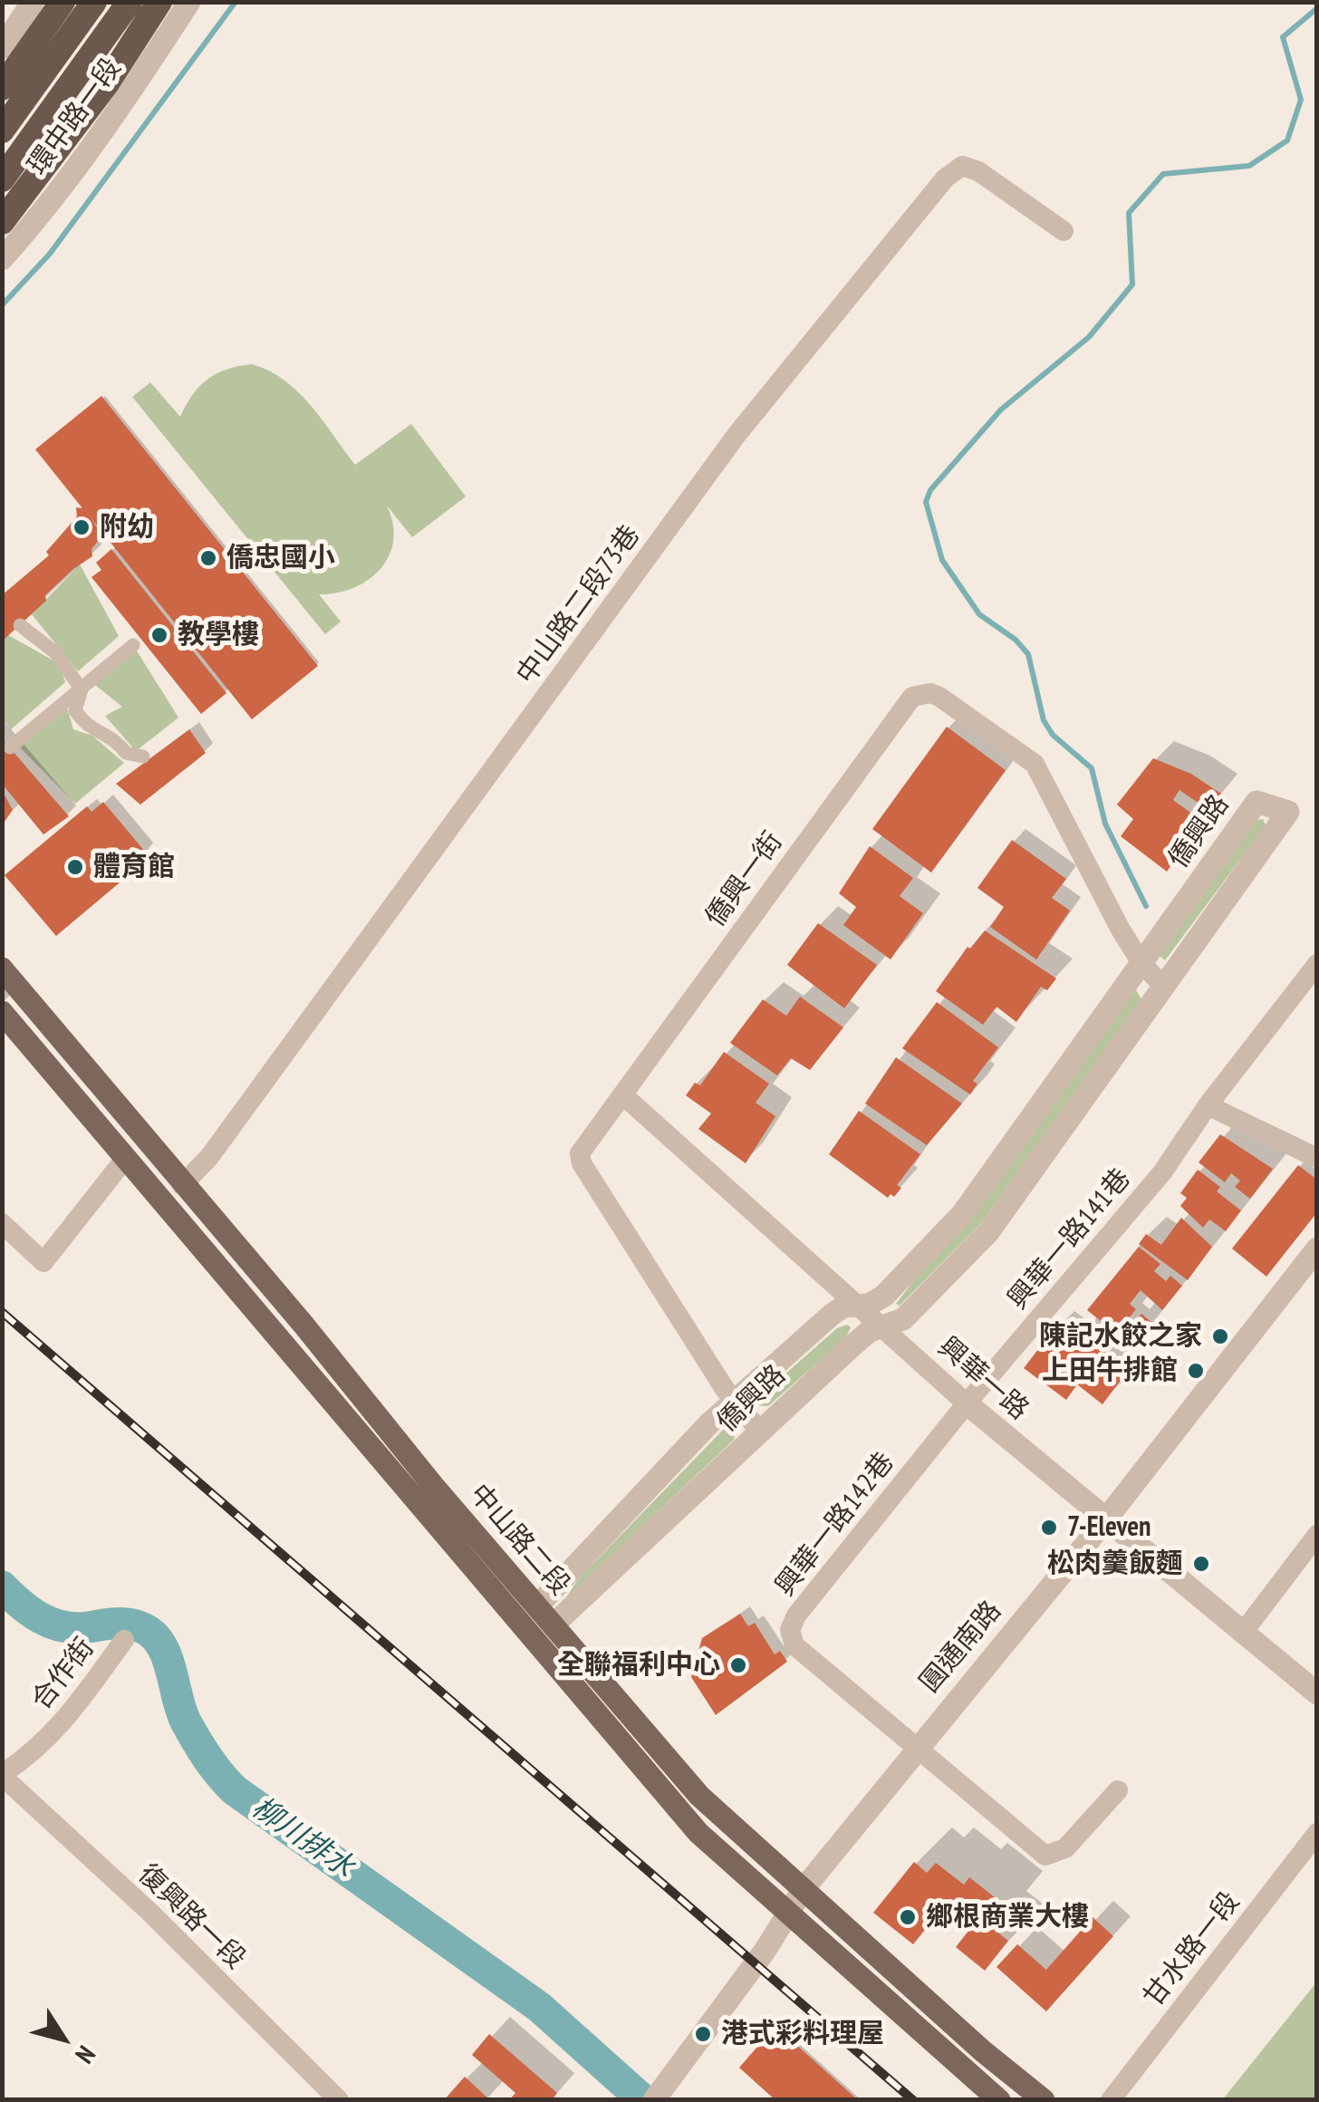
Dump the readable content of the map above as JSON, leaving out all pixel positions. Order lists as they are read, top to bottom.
{
  "streets": {
    "main road": ["中山路二段"],
    "street": [
      "環中路一段",
      "中山路二段73巷",
      "僑興路",
      "僑興一街",
      "興華一路141巷",
      "興華一路",
      "興華一路142巷",
      "圓通南路",
      "合作街",
      "復興路一段",
      "甘水路一段"
    ]
  },
  "crossings": [
    ["中山路二段73巷", "中山路二段"],
    ["僑興路", "僑興一街"],
    ["僑興路", "興華一路"],
    ["僑興路", "中山路二段"],
    ["僑興一街", "興華一路"],
    ["興華一路141巷", "興華一路"],
    ["興華一路141巷", "興華一路142巷"],
    ["興華一路", "興華一路142巷"],
    ["興華一路", "圓通南路"],
    ["興華一路142巷", "圓通南路"],
    ["中山路二段", "圓通南路"],
    ["合作街", "復興路一段"]
  ],
  "water": ["柳川排水"],
  "places": [
    "附幼",
    "僑忠國小",
    "教學樓",
    "體育館",
    "陳記水餃之家",
    "上田牛排館",
    "7-Eleven",
    "松肉羹飯麵",
    "全聯福利中心",
    "鄉根商業大樓",
    "港式彩料理屋"
  ],
  "north": "bottom right"
}
